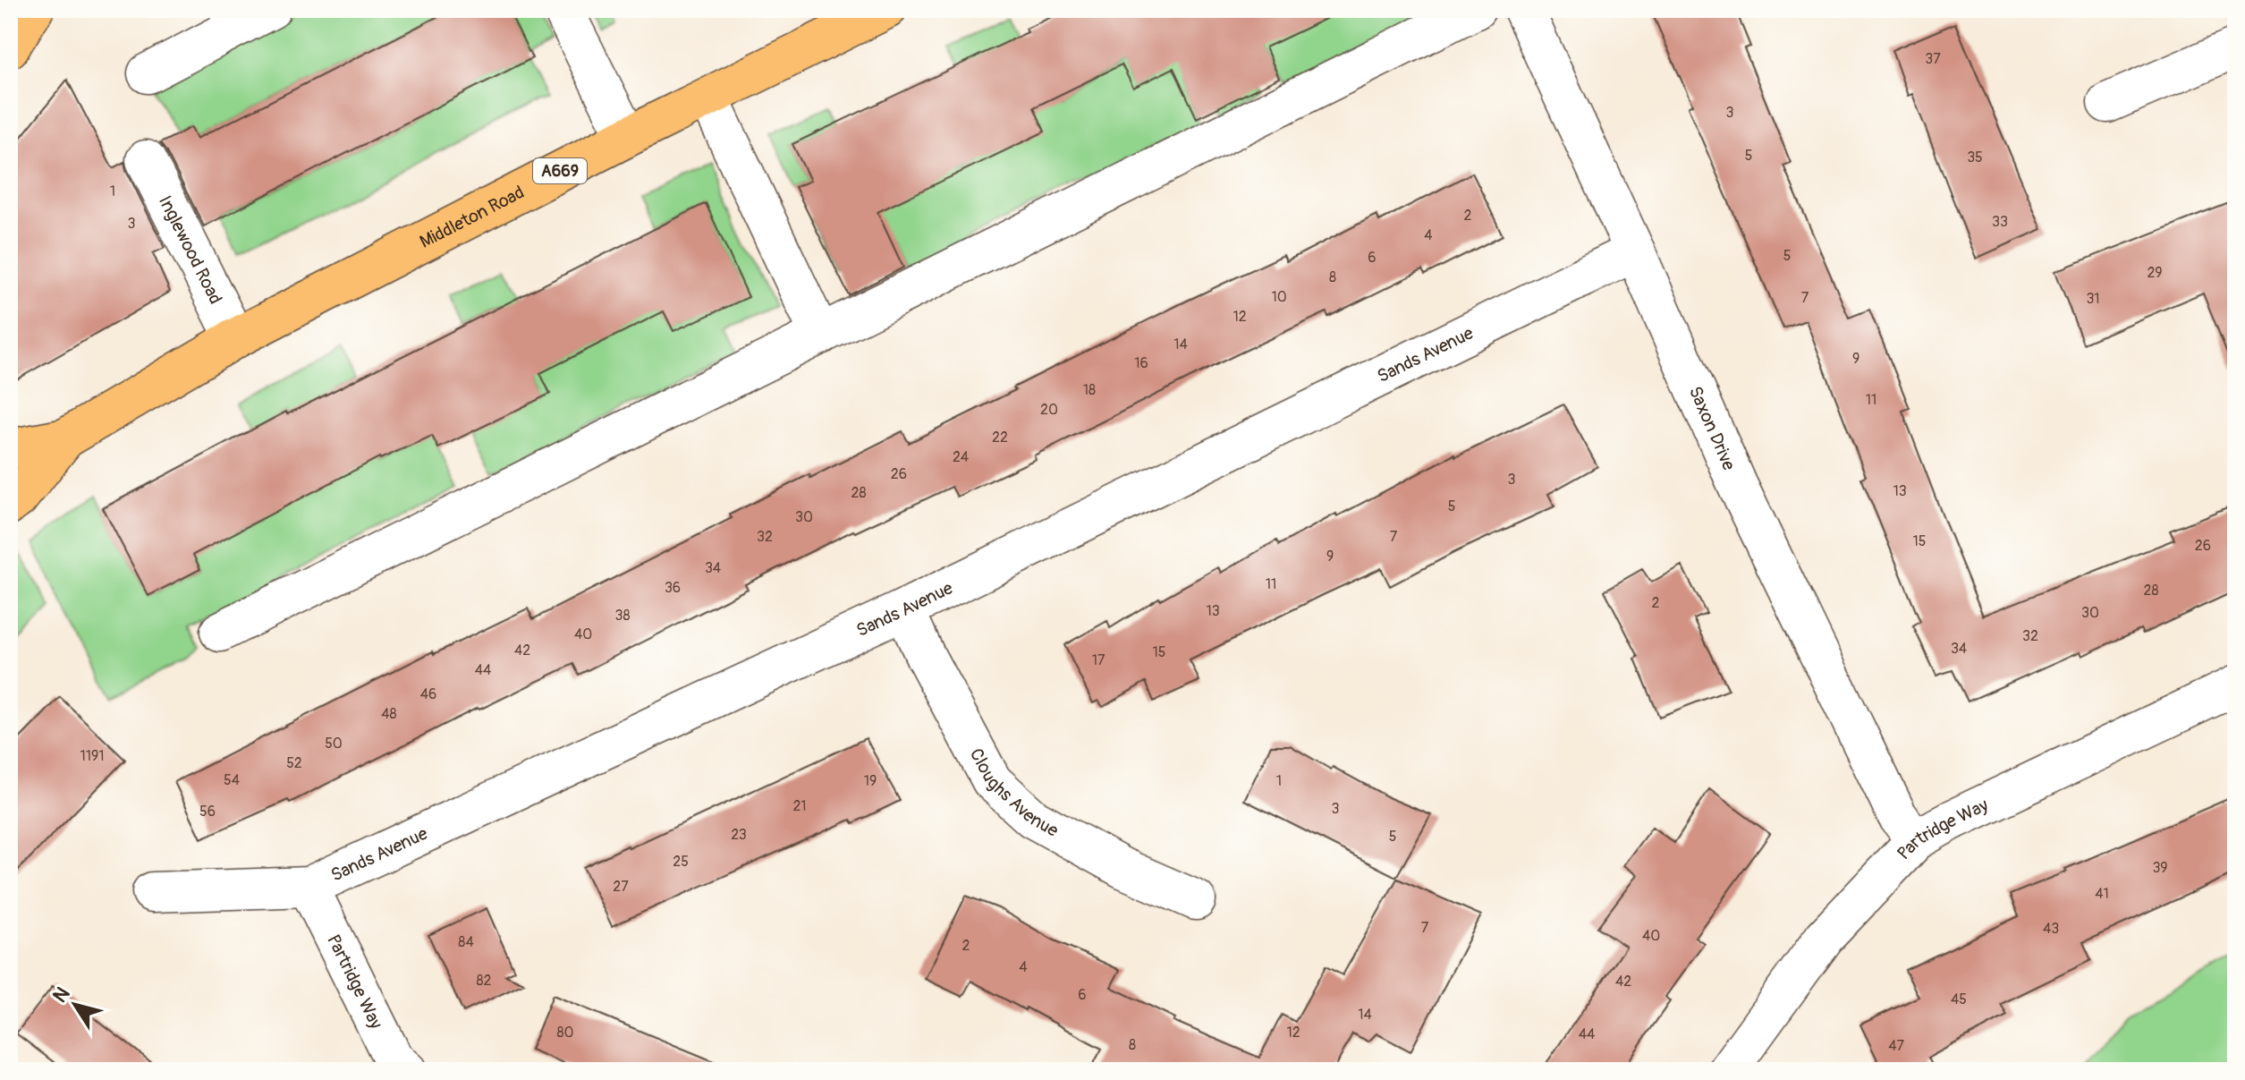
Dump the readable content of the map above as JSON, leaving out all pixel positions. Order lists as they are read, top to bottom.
{
  "streets": {
    "main road": ["A669", "Middleton Road"],
    "street": [
      "Inglewood Road",
      "Sands Avenue",
      "Saxon Drive",
      "Cloughs Avenue",
      "Partridge Way"
    ]
  },
  "crossings": [
    ["Middleton Road", "Inglewood Road"],
    ["Sands Avenue", "Saxon Drive"],
    ["Sands Avenue", "Cloughs Avenue"],
    ["Sands Avenue", "Partridge Way"],
    ["Saxon Drive", "Partridge Way"]
  ],
  "house_numbers": [
    "37",
    "3",
    "5",
    "35",
    "1",
    "2",
    "33",
    "3",
    "4",
    "5",
    "6",
    "29",
    "8",
    "10",
    "7",
    "31",
    "12",
    "14",
    "9",
    "16",
    "18",
    "11",
    "20",
    "22",
    "24",
    "26",
    "3",
    "13",
    "28",
    "5",
    "30",
    "32",
    "7",
    "15",
    "26",
    "9",
    "34",
    "11",
    "36",
    "28",
    "2",
    "13",
    "30",
    "38",
    "40",
    "32",
    "34",
    "42",
    "15",
    "17",
    "44",
    "46",
    "48",
    "50",
    "1191",
    "52",
    "54",
    "19",
    "1",
    "21",
    "3",
    "56",
    "23",
    "5",
    "25",
    "39",
    "27",
    "41",
    "7",
    "43",
    "40",
    "84",
    "2",
    "4",
    "82",
    "42",
    "6",
    "45",
    "14",
    "80",
    "12",
    "44",
    "8",
    "47"
  ],
  "north": "top left"
}
